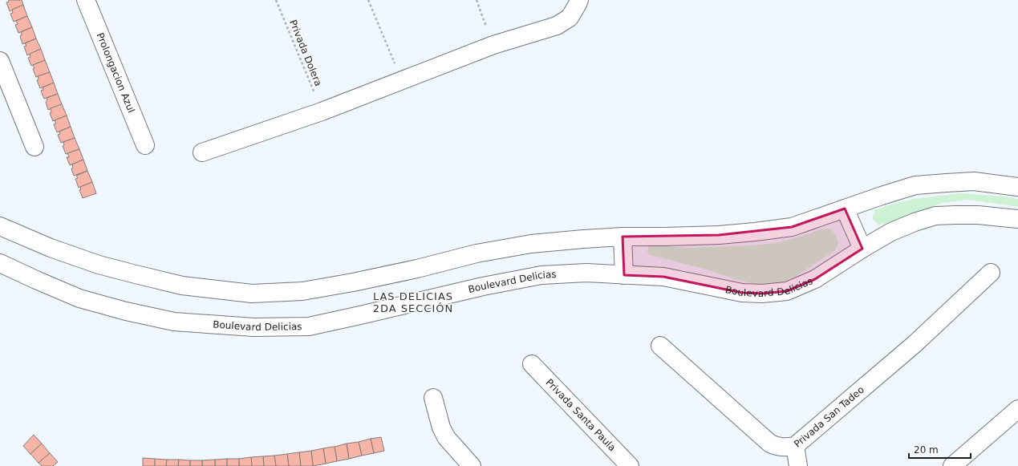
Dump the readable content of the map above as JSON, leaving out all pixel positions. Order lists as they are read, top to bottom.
{
  "streets": {
    "main road": [
      "Prolongacion Azul",
      "Boulevard Delicias",
      "Privada Santa Paula",
      "Privada San Tadeo"
    ],
    "path": ["Privada Dolera"]
  },
  "districts": ["LAS DELICIAS 2DA SECCIÓN"],
  "scale_bar": "20 m"
}
